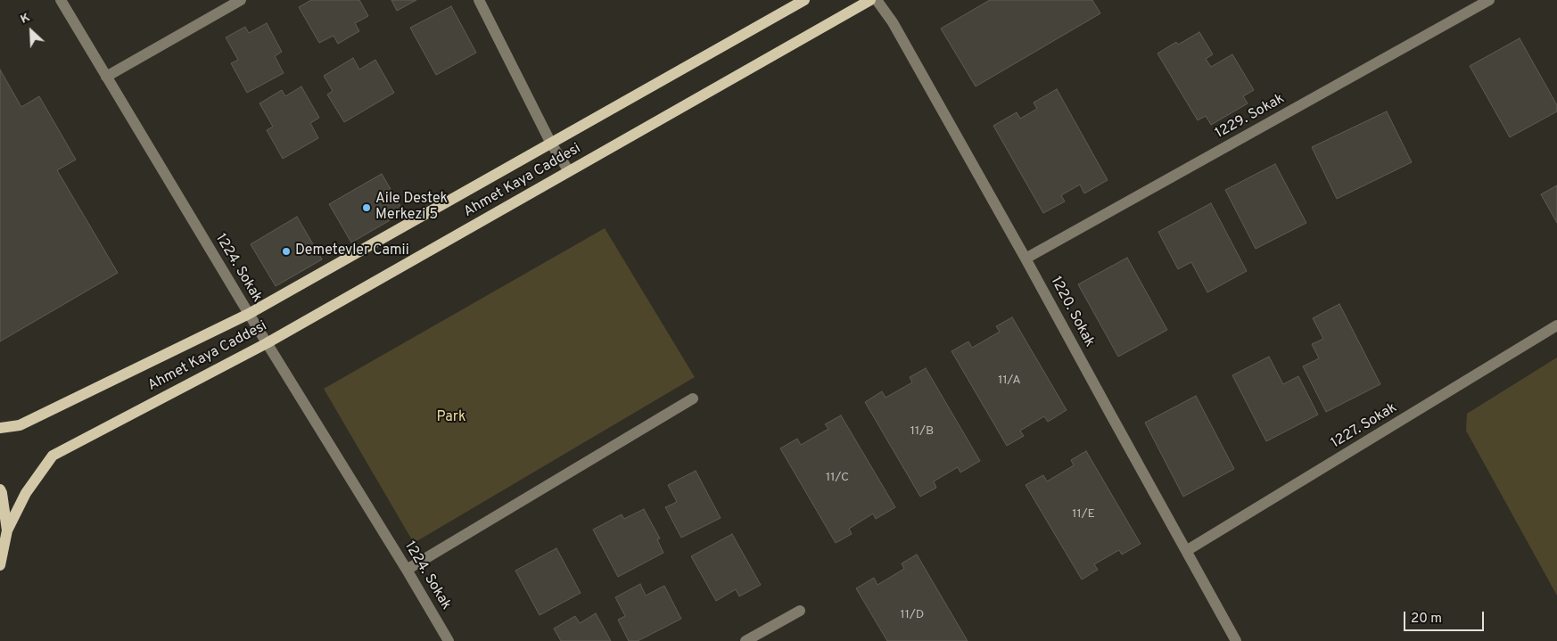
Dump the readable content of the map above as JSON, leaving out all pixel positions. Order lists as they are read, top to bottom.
{
  "streets": {
    "main road": ["Ahmet Kaya Caddesi"],
    "street": [
      "1229. Sokak",
      "1224. Sokak",
      "1220. Sokak",
      "1227. Sokak"
    ]
  },
  "crossings": [
    ["1229. Sokak", "1220. Sokak"],
    ["Ahmet Kaya Caddesi", "1224. Sokak"],
    ["1220. Sokak", "1227. Sokak"]
  ],
  "parks": ["Park"],
  "places": ["Aile Destek Merkezi 5", "Demetevler Camii"],
  "house_numbers": [
    "11/A",
    "11/B",
    "11/C",
    "11/E",
    "11/D"
  ],
  "scale_bar": "20 m",
  "north": "top left"
}
